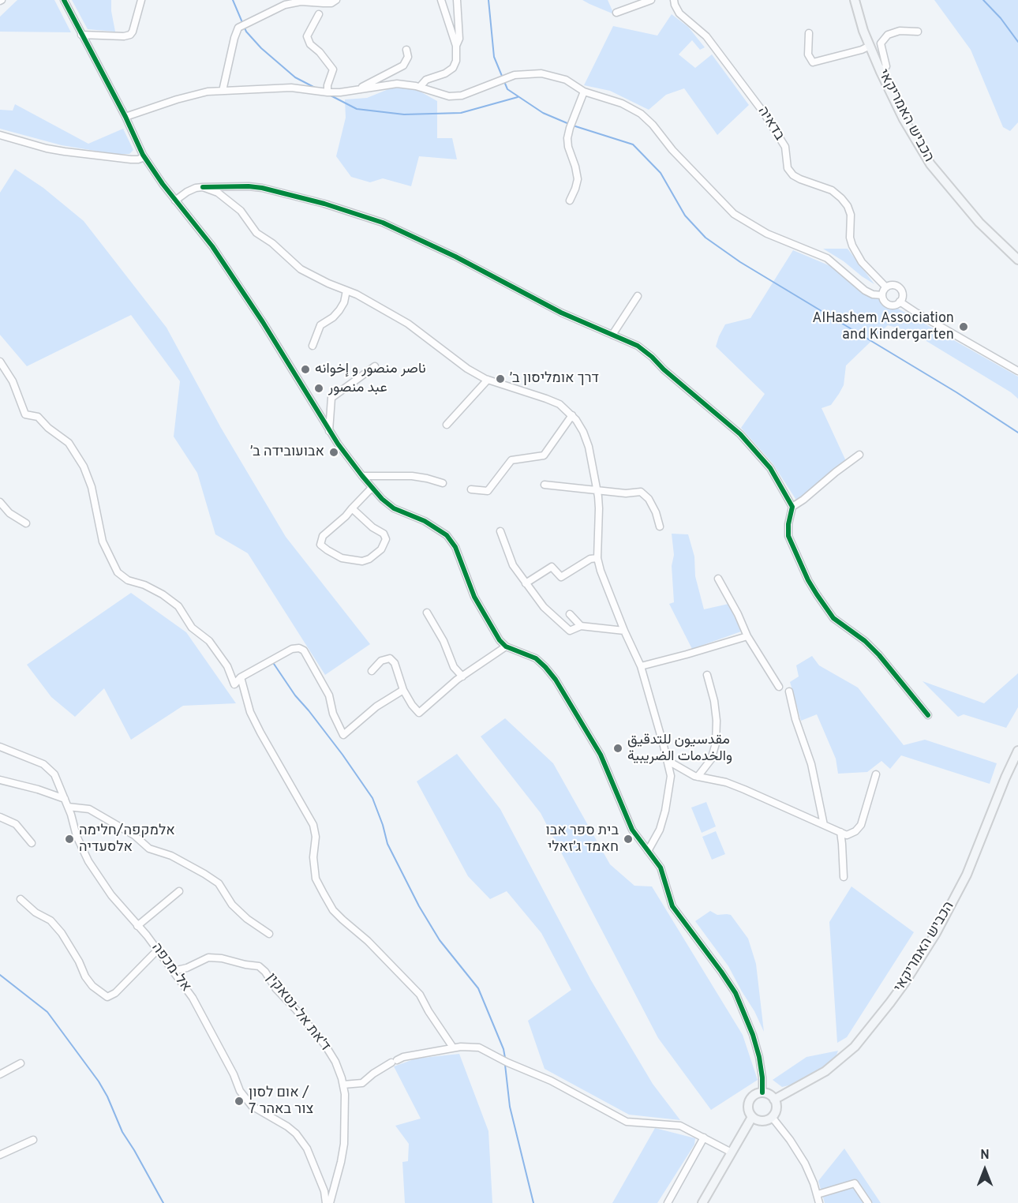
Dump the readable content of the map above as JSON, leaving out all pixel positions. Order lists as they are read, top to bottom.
{
  "streets": {
    "main road": ["הכביש האמריקאי"],
    "street": ["בדאיה", "אל-מכפה", "ד'את אל-נטאקין"]
  },
  "crossings": [
    ["אל-מכפה", "ד'את אל-נטאקין"]
  ],
  "places": [
    "AlHashem Association and Kindergarten",
    "ناصر منصور و إخوانه",
    "דרך אומליסון ב׳",
    "عبد منصور",
    "אבועובידה ב׳",
    "مقدسيون للتدقيق والخدمات الضريبية",
    "אלמקפה/חלימה אלסעדיה",
    "בית ספר אבו חאמד ג׳זאלי",
    "אום לסון / צור באהר 7"
  ],
  "north": "top"
}
